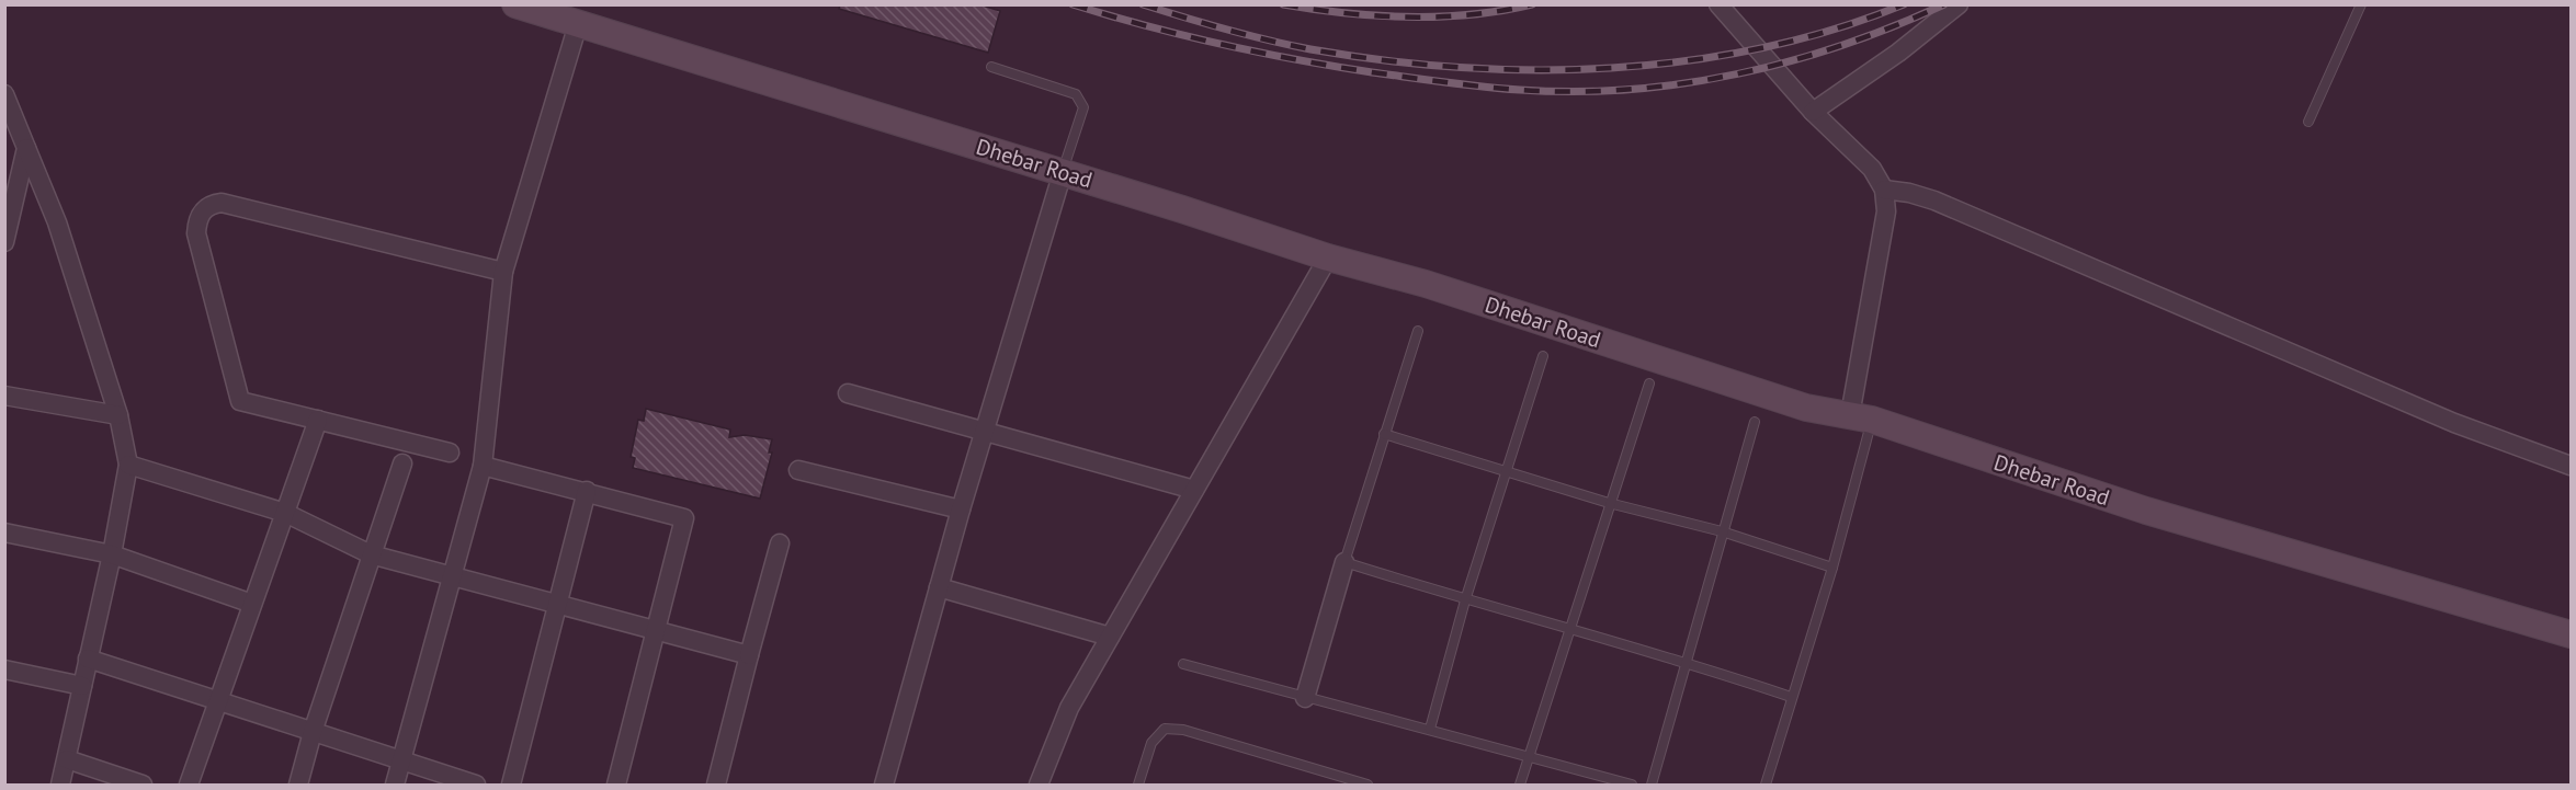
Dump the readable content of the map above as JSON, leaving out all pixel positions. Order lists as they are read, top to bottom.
{
  "streets": {
    "street": ["Dhebar Road"]
  }
}
